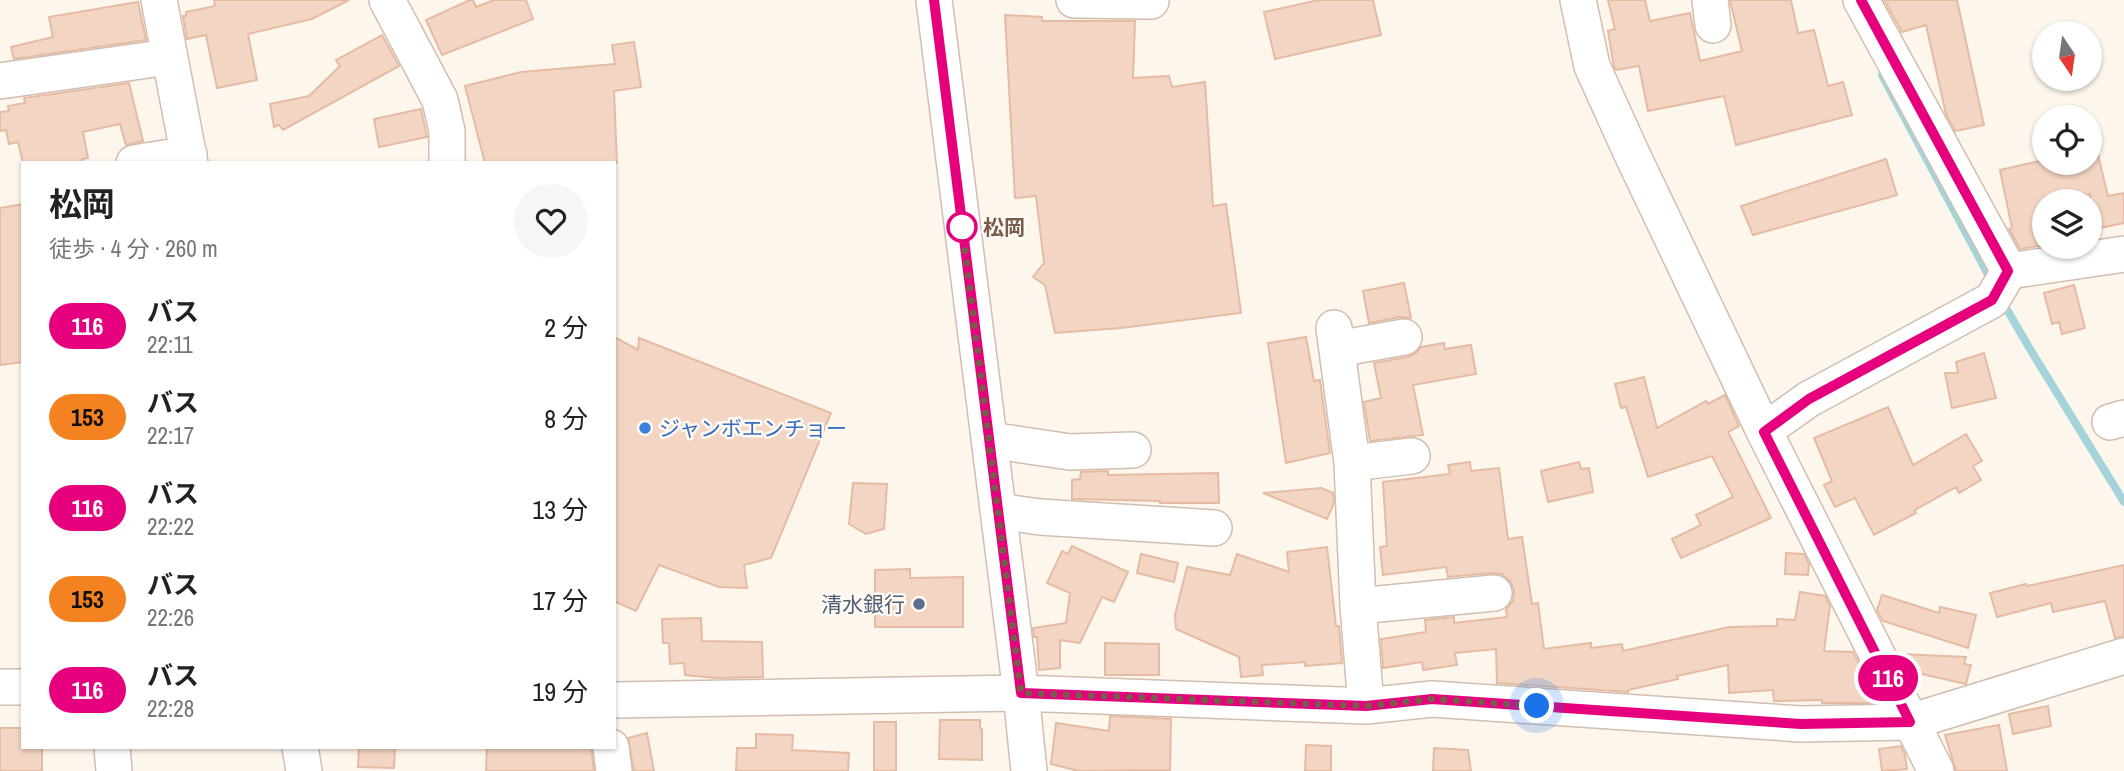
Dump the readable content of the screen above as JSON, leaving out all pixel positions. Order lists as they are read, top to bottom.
{
  "places": ["松岡", "ジャンボエンチョー", "清水銀行"],
  "lines": ["bus line 116"],
  "north": "bottom",
  "page": {
    "on_map": "116",
    "heading": ["松岡", "徒歩 · 4 分 · 260 m"],
    "list": [
      {
        "mark": "116",
        "name": "バス",
        "note": "22:11",
        "value": "2 分"
      },
      {
        "mark": "153",
        "name": "バス",
        "note": "22:17",
        "value": "8 分"
      },
      {
        "mark": "116",
        "name": "バス",
        "note": "22:22",
        "value": "13 分"
      },
      {
        "mark": "153",
        "name": "バス",
        "note": "22:26",
        "value": "17 分"
      },
      {
        "mark": "116",
        "name": "バス",
        "note": "22:28",
        "value": "19 分"
      }
    ]
  }
}
